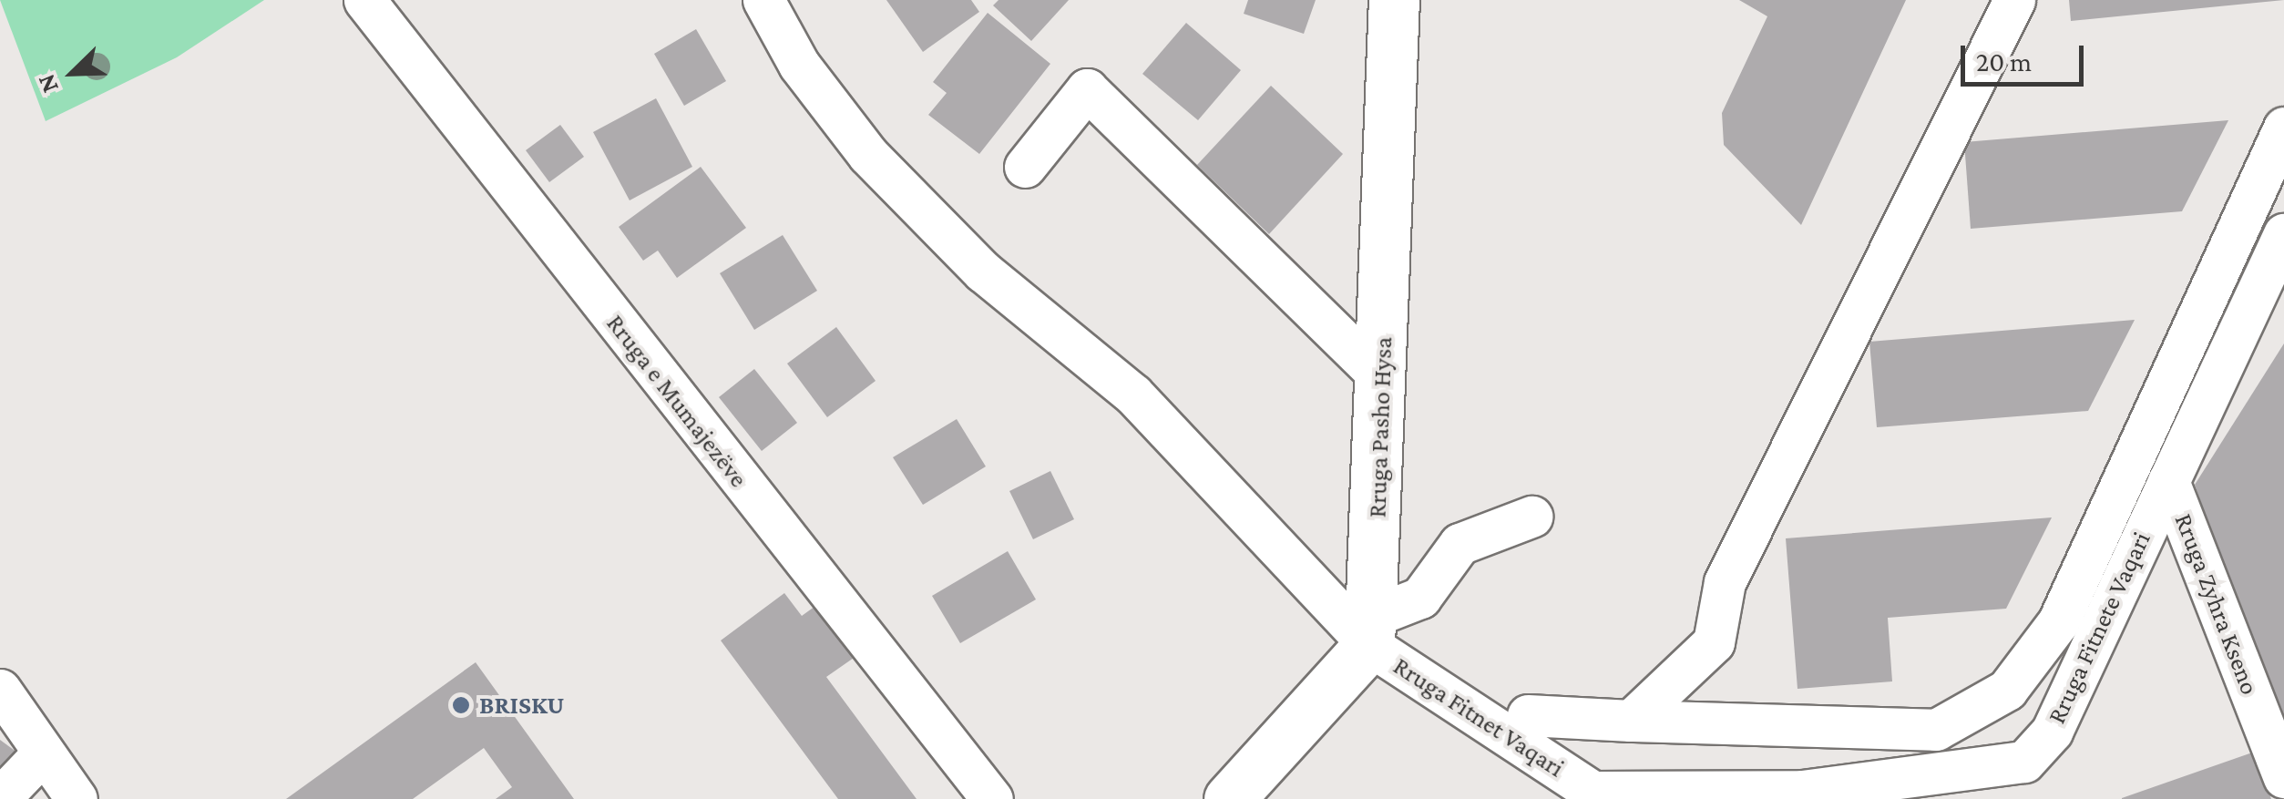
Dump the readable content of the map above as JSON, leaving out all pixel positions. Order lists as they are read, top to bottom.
{
  "streets": {
    "main road": ["Rruga Pasho Hysa"],
    "street": [
      "Rruga e Mumajezëve",
      "Rruga Zyhra Kseno",
      "Rruga Fitnete Vaqari",
      "Rruga Fitnet Vaqari"
    ]
  },
  "crossings": [
    ["Rruga Pasho Hysa", "Rruga Fitnet Vaqari"],
    ["Rruga Zyhra Kseno", "Rruga Fitnete Vaqari"],
    ["Rruga Fitnete Vaqari", "Rruga Fitnet Vaqari"]
  ],
  "places": ["BRISKU"],
  "scale_bar": "20 m",
  "north": "bottom left"
}
